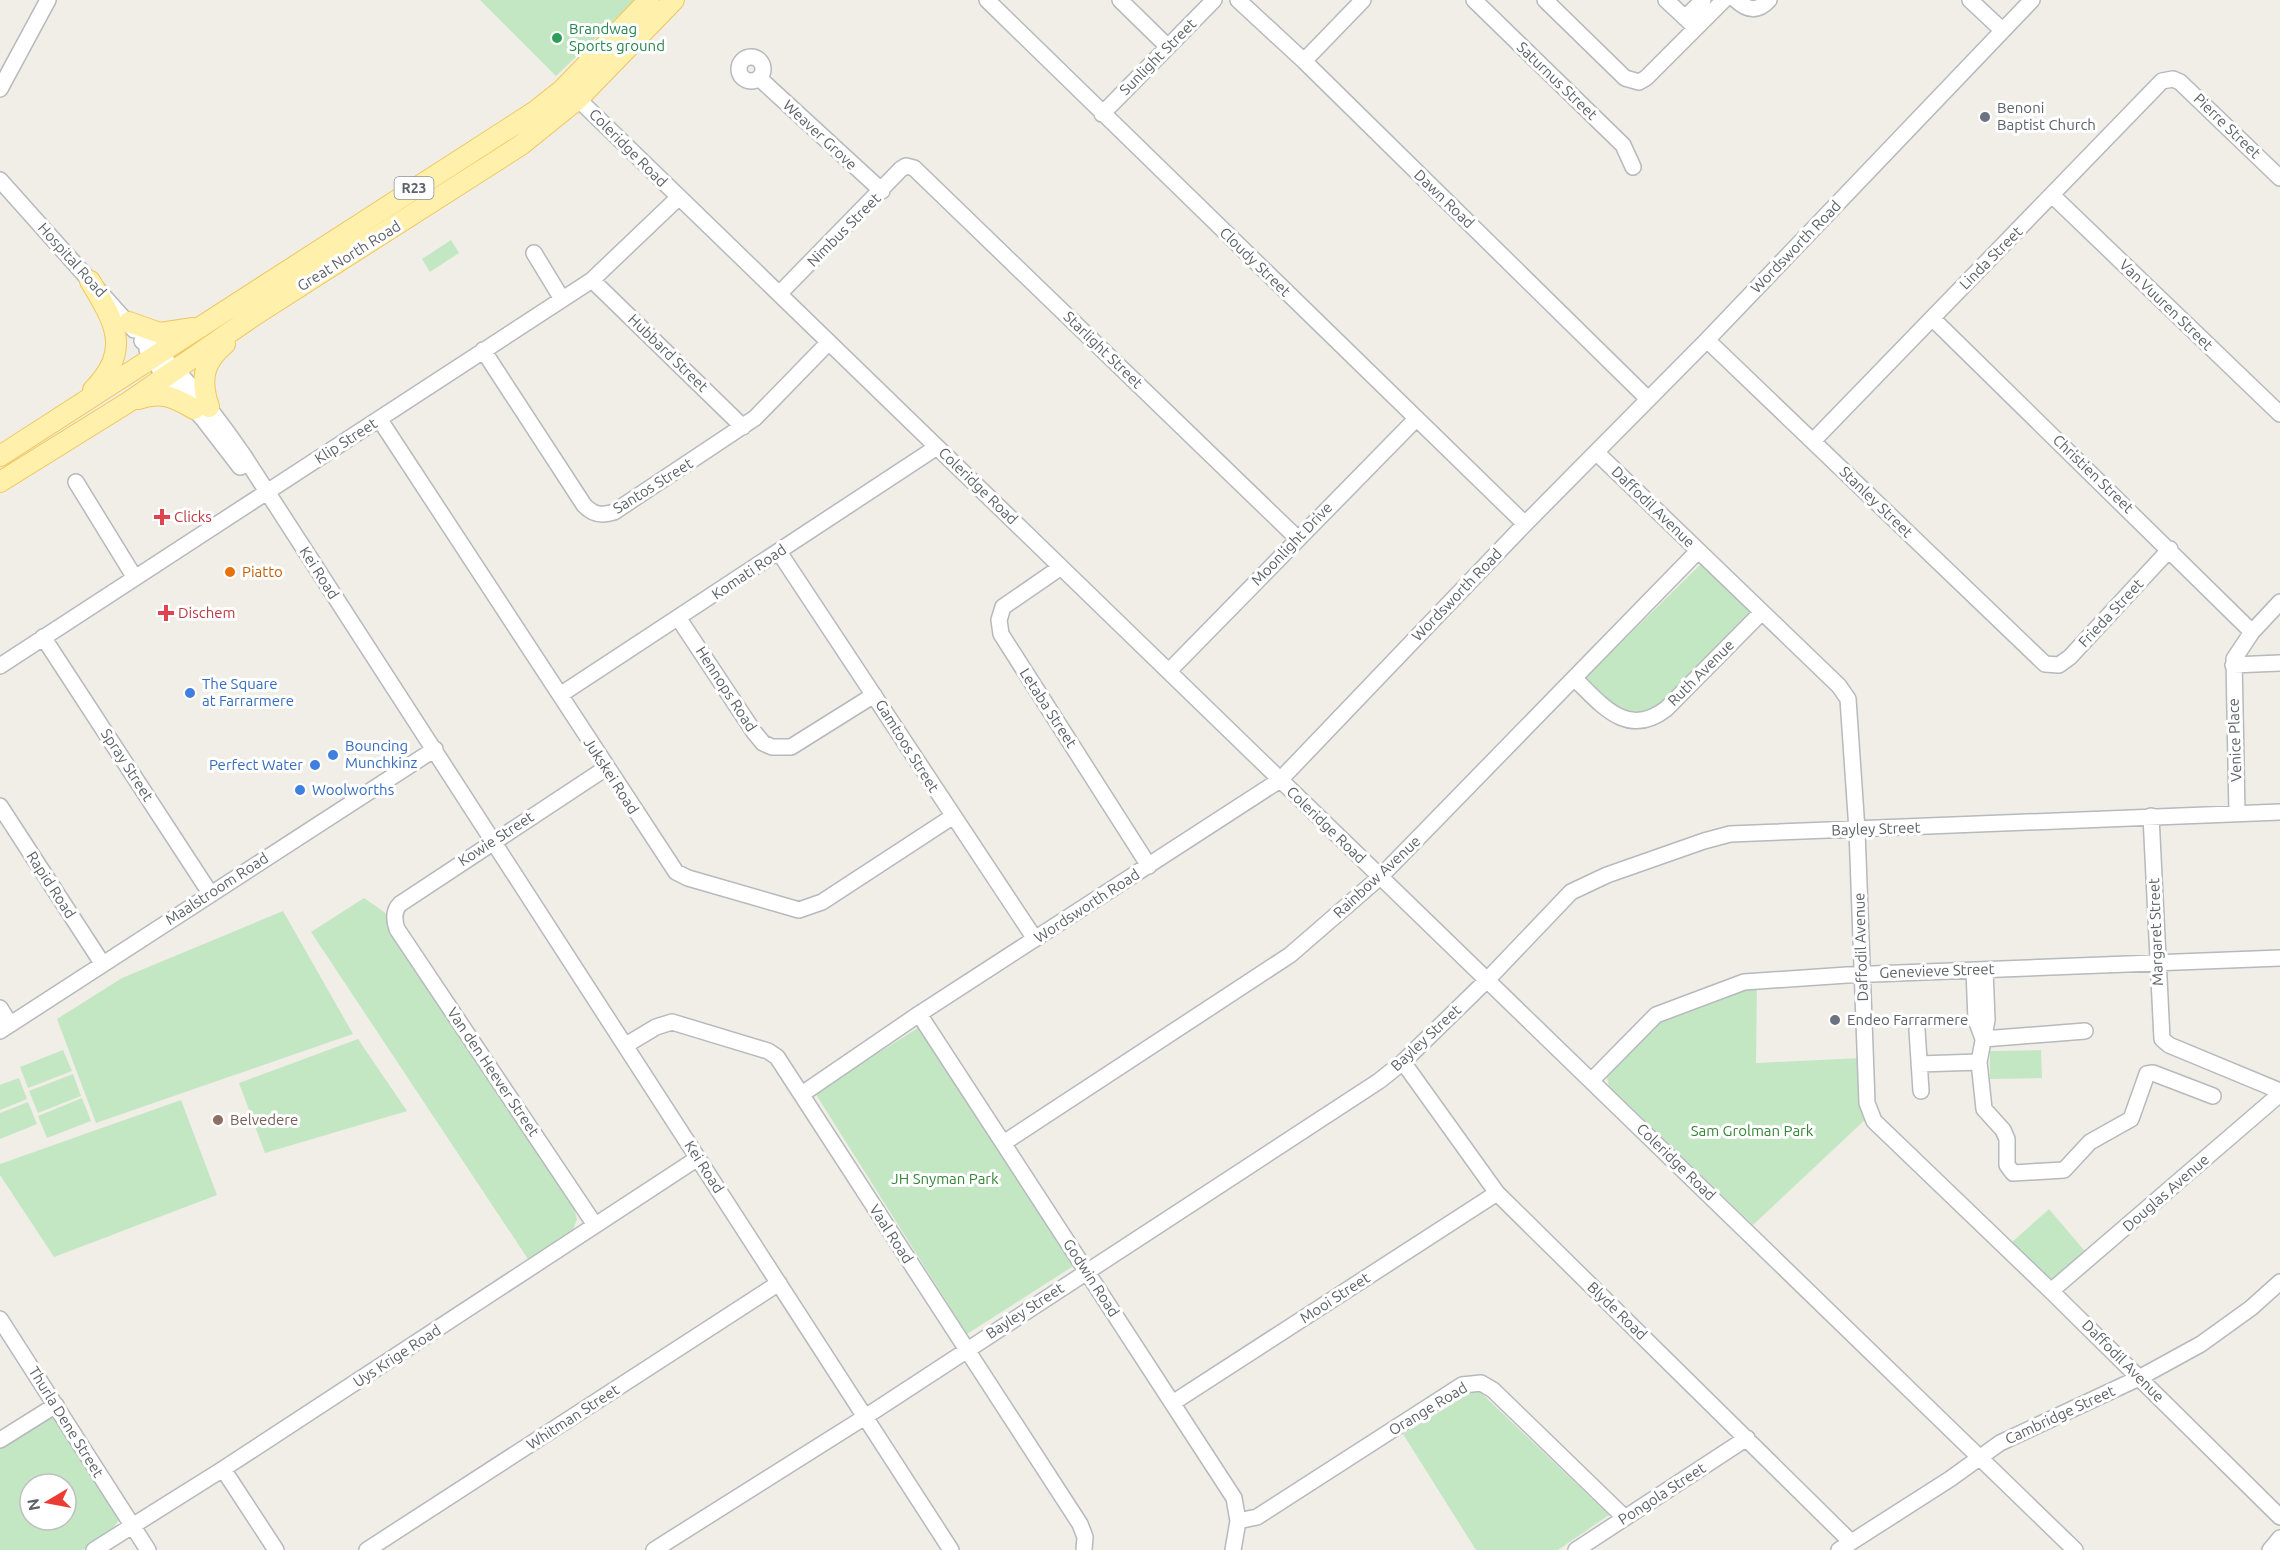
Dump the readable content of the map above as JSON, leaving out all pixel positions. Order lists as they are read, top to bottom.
{
  "streets": {
    "main road": ["R23", "Great North Road"],
    "street": [
      "Sunlight Street",
      "Saturnus Street",
      "Pierre Street",
      "Weaver Grove",
      "Coleridge Road",
      "Dawn Road",
      "Nimbus Street",
      "Wordsworth Road",
      "Linda Street",
      "Hospital Road",
      "Cloudy Street",
      "Van Vuuren Street",
      "Starlight Street",
      "Hubbard Street",
      "Klip Street",
      "Christien Street",
      "Santos Street",
      "Stanley Street",
      "Daffodil Avenue",
      "Moonlight Drive",
      "Komati Road",
      "Kei Road",
      "Frieda Street",
      "Ruth Avenue",
      "Hennops Road",
      "Letaba Street",
      "Venice Place",
      "Gamtoos Street",
      "Spray Street",
      "Jukskei Road",
      "Bayley Street",
      "Kowie Street",
      "Rainbow Avenue",
      "Rapid Road",
      "Maalstroom Road",
      "Margaret Street",
      "Genevieve Street",
      "Van den Heever Street",
      "Douglas Avenue",
      "Vaal Road",
      "Godwin Road",
      "Mooi Street",
      "Blyde Road",
      "Uys Krige Road",
      "Orange Road",
      "Cambridge Street",
      "Whitman Street",
      "Thurla Dene Street",
      "Pongola Street"
    ]
  },
  "crossings": [
    ["Sunlight Street", "Cloudy Street"],
    ["Pierre Street", "Linda Street"],
    ["Weaver Grove", "Nimbus Street"],
    ["Coleridge Road", "Nimbus Street"],
    ["Coleridge Road", "Wordsworth Road"],
    ["Coleridge Road", "Great North Road"],
    ["Coleridge Road", "Klip Street"],
    ["Coleridge Road", "Santos Street"],
    ["Coleridge Road", "Moonlight Drive"],
    ["Coleridge Road", "Komati Road"],
    ["Coleridge Road", "Letaba Street"],
    ["Coleridge Road", "Bayley Street"],
    ["Coleridge Road", "Rainbow Avenue"],
    ["Coleridge Road", "Genevieve Street"],
    ["Coleridge Road", "Cambridge Street"],
    ["Dawn Road", "Wordsworth Road"],
    ["Nimbus Street", "Starlight Street"],
    ["Wordsworth Road", "Cloudy Street"],
    ["Wordsworth Road", "Stanley Street"],
    ["Wordsworth Road", "Daffodil Avenue"],
    ["Wordsworth Road", "Letaba Street"],
    ["Wordsworth Road", "Gamtoos Street"],
    ["Wordsworth Road", "Vaal Road"],
    ["Wordsworth Road", "Godwin Road"],
    ["Great North Road", "Hospital Road"],
    ["Great North Road", "Kei Road"],
    ["Linda Street", "Van Vuuren Street"],
    ["Linda Street", "Christien Street"],
    ["Linda Street", "Stanley Street"],
    ["Hospital Road", "Kei Road"],
    ["Cloudy Street", "Moonlight Drive"],
    ["Starlight Street", "Moonlight Drive"],
    ["Hubbard Street", "Klip Street"],
    ["Hubbard Street", "Santos Street"],
    ["Klip Street", "Santos Street"],
    ["Klip Street", "Kei Road"],
    ["Klip Street", "Spray Street"],
    ["Klip Street", "Jukskei Road"],
    ["Christien Street", "Frieda Street"],
    ["Stanley Street", "Frieda Street"],
    ["Daffodil Avenue", "Ruth Avenue"],
    ["Daffodil Avenue", "Bayley Street"],
    ["Daffodil Avenue", "Rainbow Avenue"],
    ["Daffodil Avenue", "Genevieve Street"],
    ["Daffodil Avenue", "Douglas Avenue"],
    ["Daffodil Avenue", "Cambridge Street"],
    ["Komati Road", "Hennops Road"],
    ["Komati Road", "Gamtoos Street"],
    ["Komati Road", "Jukskei Road"],
    ["Kei Road", "Bayley Street"],
    ["Kei Road", "Kowie Street"],
    ["Kei Road", "Maalstroom Road"],
    ["Kei Road", "Vaal Road"],
    ["Kei Road", "Uys Krige Road"],
    ["Kei Road", "Whitman Street"],
    ["Ruth Avenue", "Rainbow Avenue"],
    ["Hennops Road", "Gamtoos Street"],
    ["Venice Place", "Bayley Street"],
    ["Gamtoos Street", "Jukskei Road"],
    ["Spray Street", "Maalstroom Road"],
    ["Jukskei Road", "Kowie Street"],
    ["Bayley Street", "Margaret Street"],
    ["Bayley Street", "Vaal Road"],
    ["Bayley Street", "Godwin Road"],
    ["Bayley Street", "Blyde Road"],
    ["Kowie Street", "Van den Heever Street"],
    ["Rainbow Avenue", "Godwin Road"],
    ["Rapid Road", "Maalstroom Road"],
    ["Margaret Street", "Genevieve Street"],
    ["Margaret Street", "Douglas Avenue"],
    ["Van den Heever Street", "Uys Krige Road"],
    ["Godwin Road", "Mooi Street"],
    ["Godwin Road", "Orange Road"],
    ["Mooi Street", "Blyde Road"],
    ["Blyde Road", "Cambridge Street"],
    ["Blyde Road", "Pongola Street"],
    ["Uys Krige Road", "Thurla Dene Street"],
    ["Orange Road", "Pongola Street"]
  ],
  "parks": ["Sam Grolman Park", "JH Snyman Park"],
  "places": {
    "other": [
      "Brandwag Sports ground",
      "Benoni Baptist Church",
      "Piatto",
      "The Square at Farrarmere",
      "Bouncing Munchkinz",
      "Perfect Water",
      "Woolworths",
      "Endeo Farrarmere",
      "Belvedere"
    ],
    "health": ["Clicks", "Dischem"]
  },
  "north": "left"
}
